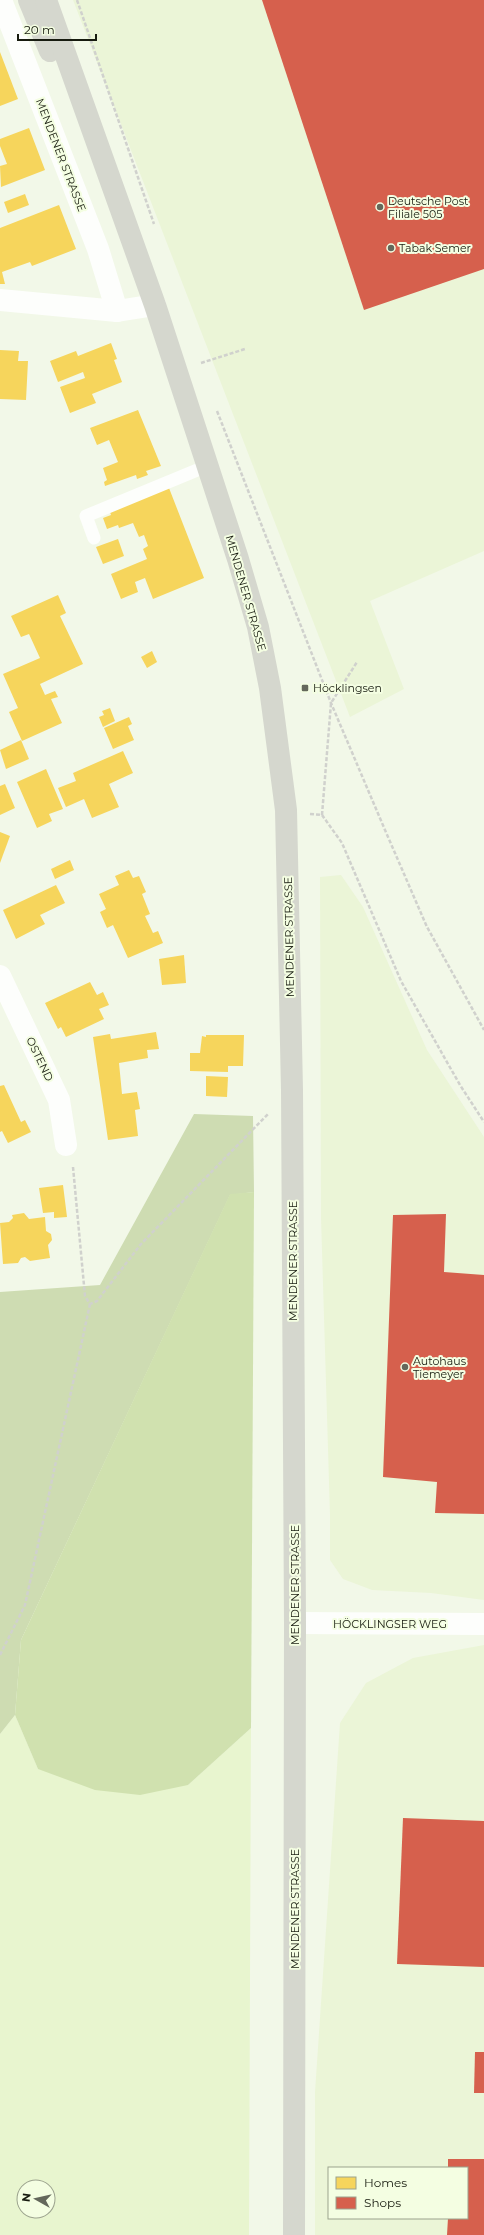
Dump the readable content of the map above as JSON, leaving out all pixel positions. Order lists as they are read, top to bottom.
{
  "streets": {
    "main road": ["MENDENER STRASSE"],
    "street": ["OSTEND", "HÖCKLINGSER WEG"]
  },
  "crossings": [
    ["MENDENER STRASSE", "HÖCKLINGSER WEG"]
  ],
  "places": {
    "other": ["Deutsche Post Filiale 505", "Tabak Semer", "Autohaus Tiemeyer"],
    "transit": ["Höcklingsen"]
  },
  "legend": ["Homes", "Shops"],
  "scale_bar": "20 m",
  "north": "left"
}
